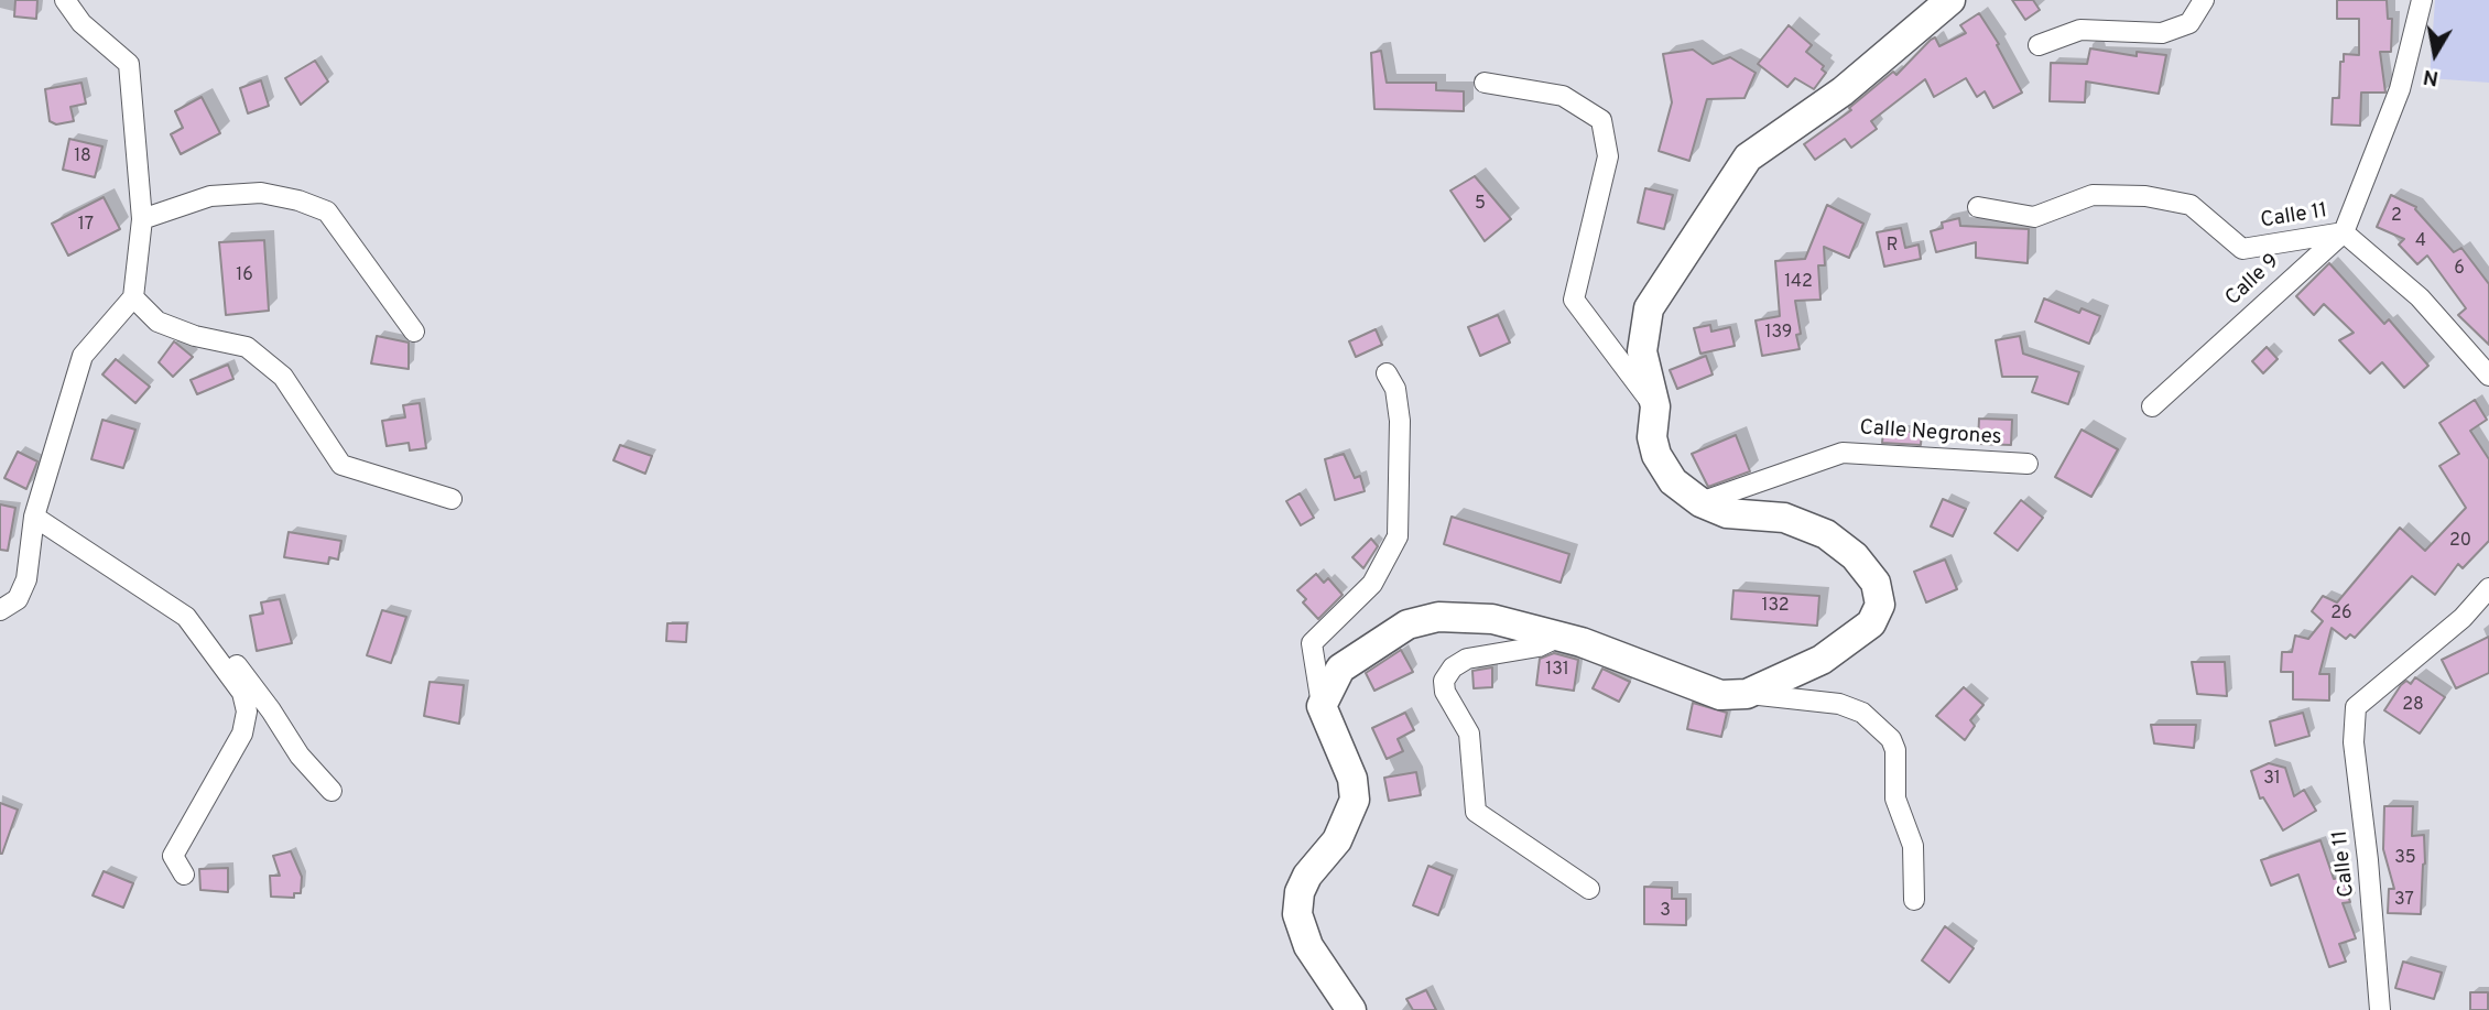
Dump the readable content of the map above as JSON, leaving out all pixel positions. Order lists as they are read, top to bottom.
{
  "streets": {
    "street": ["Calle 11", "Calle 9", "Calle Negrones"]
  },
  "crossings": [
    ["Calle 11", "Calle 9"]
  ],
  "house_numbers": [
    "18",
    "5",
    "2",
    "17",
    "4",
    "R",
    "6",
    "16",
    "142",
    "139",
    "20",
    "132",
    "26",
    "131",
    "28",
    "31",
    "35",
    "37",
    "3"
  ],
  "north": "bottom"
}
